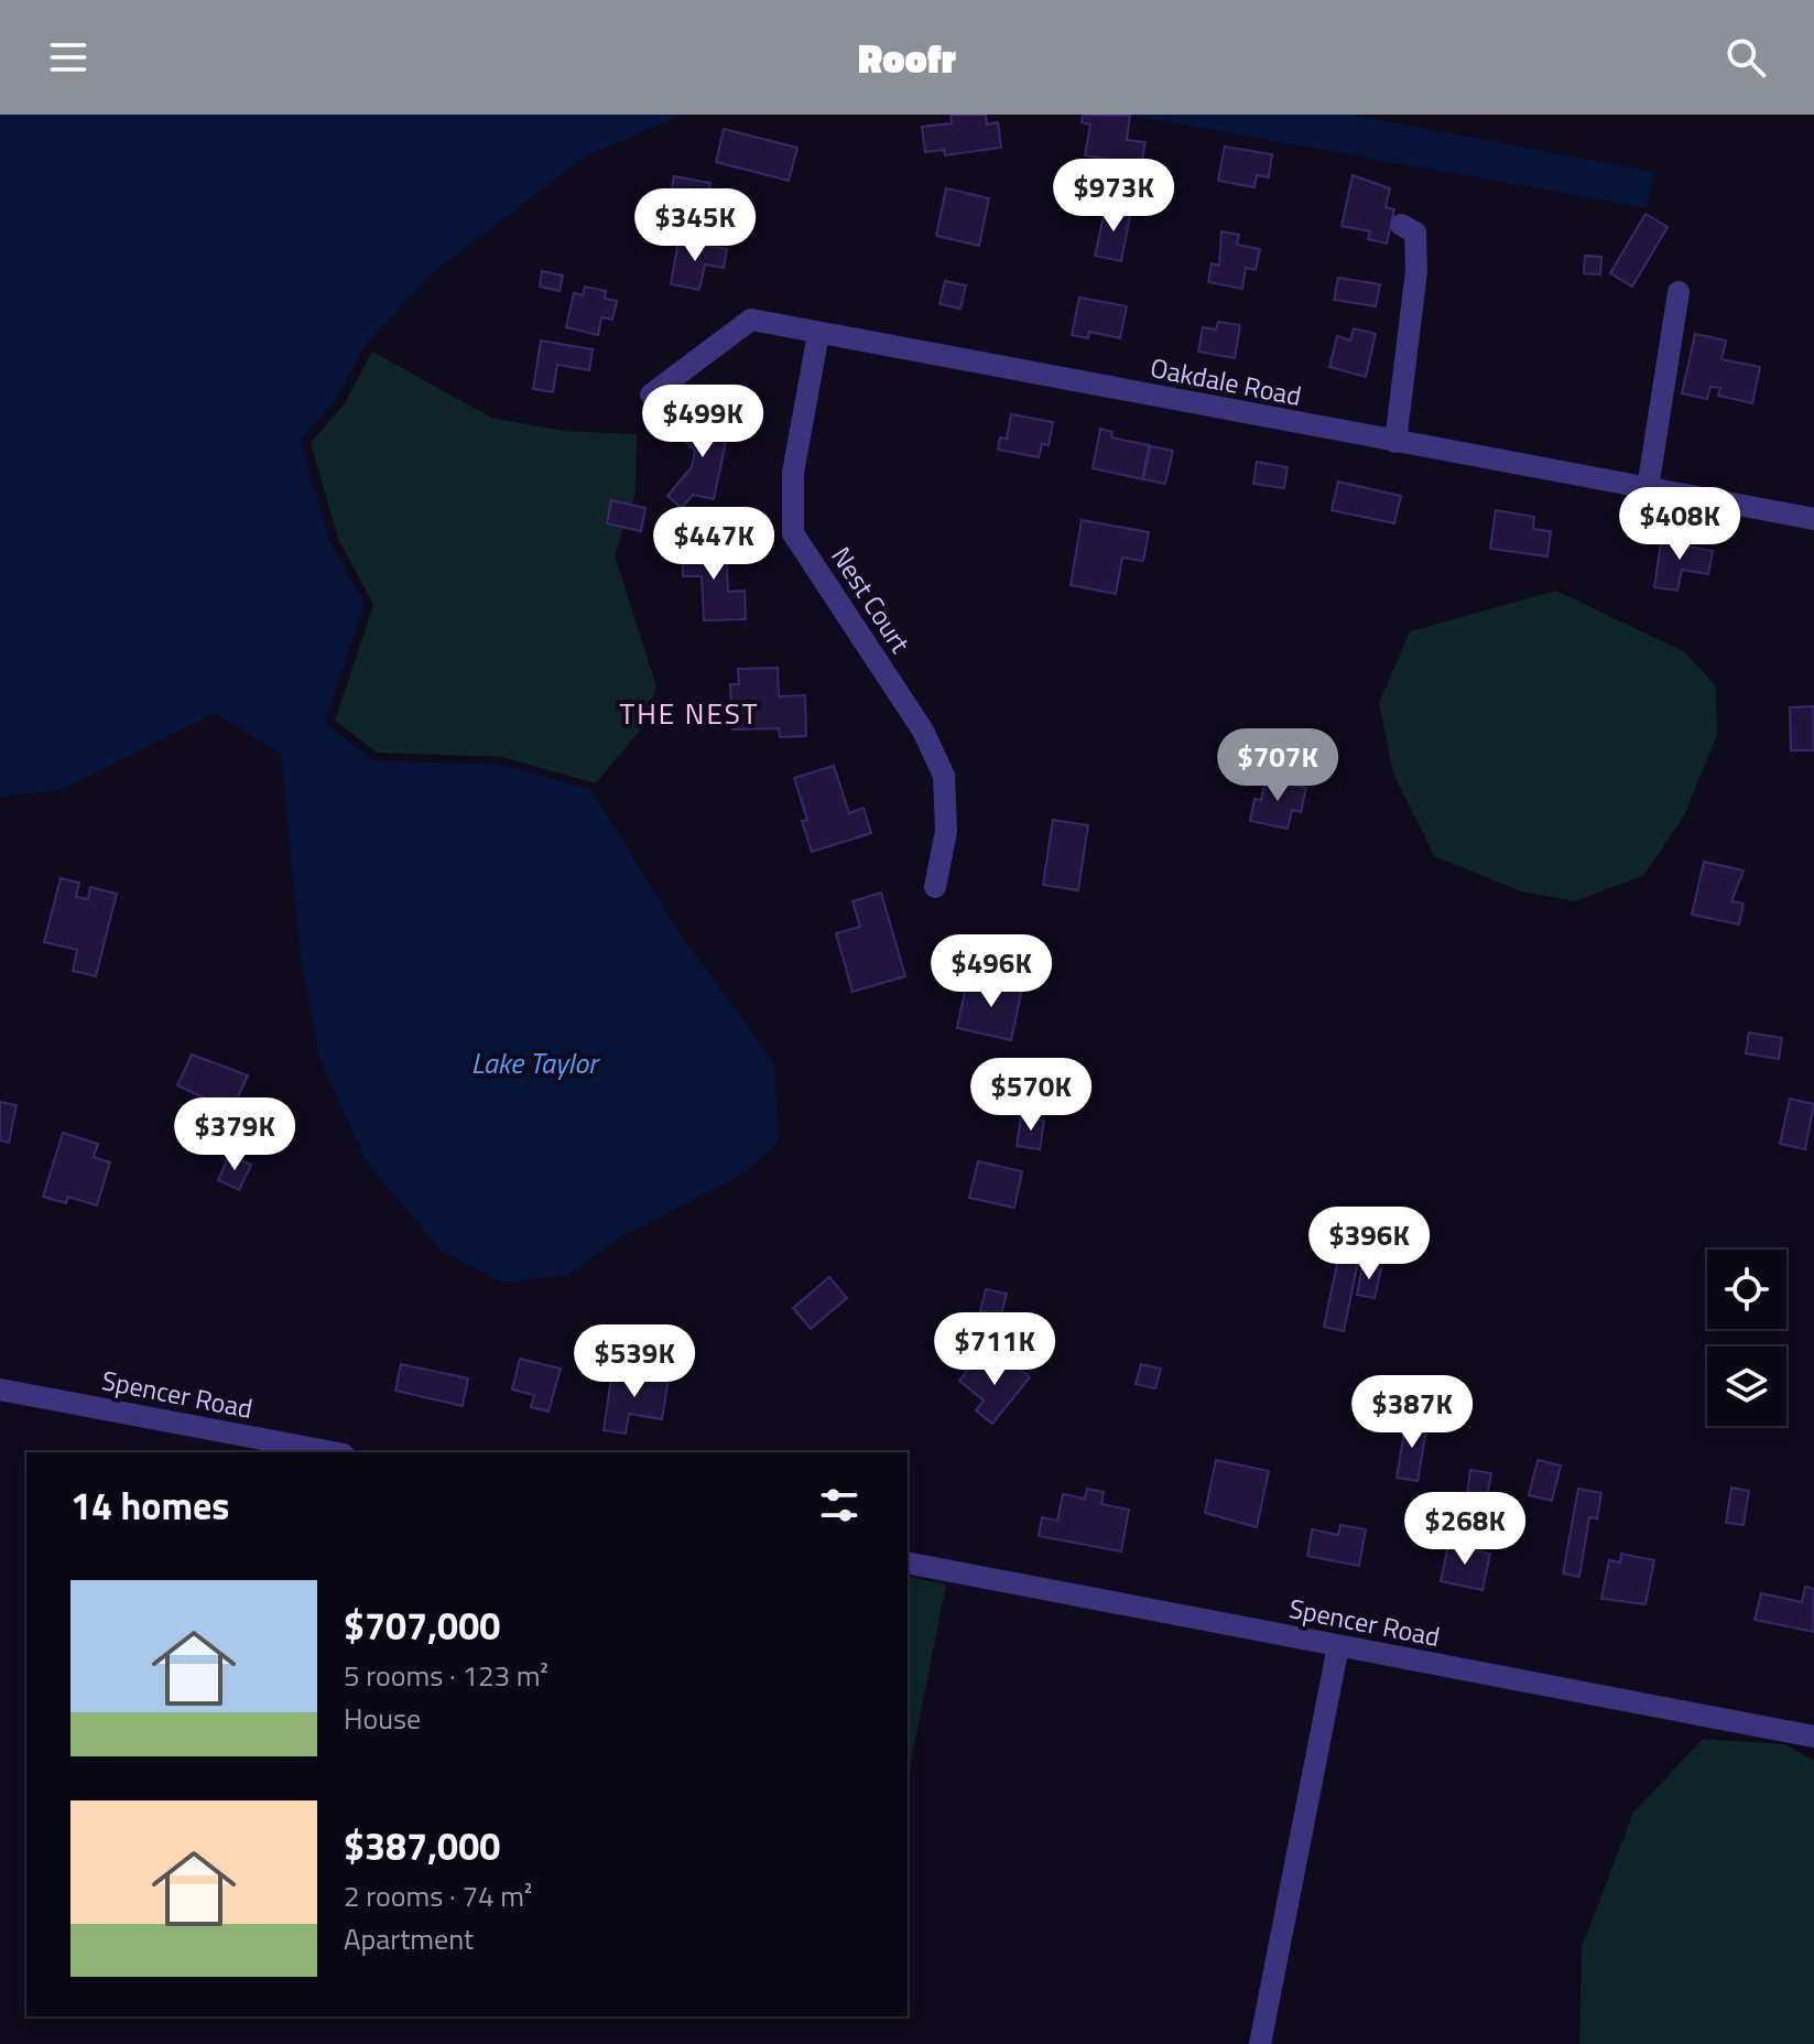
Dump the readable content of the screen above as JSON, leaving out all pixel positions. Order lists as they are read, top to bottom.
{
  "streets": {
    "street": ["Oakdale Road", "Nest Court", "Spencer Road"]
  },
  "crossings": [
    ["Oakdale Road", "Nest Court"]
  ],
  "districts": ["THE NEST"],
  "water": ["Lake Taylor"],
  "page": {
    "header": "Roofr",
    "price": [
      "$973K",
      "$345K",
      "$499K",
      "$408K",
      "$447K",
      "$707K",
      "$496K",
      "$570K",
      "$379K",
      "$396K",
      "$711K",
      "$539K",
      "$387K",
      "$268K"
    ],
    "heading": "14 homes",
    "list": [
      {
        "name": "$707,000",
        "note": "5 rooms · 123 m² · House"
      },
      {
        "name": "$387,000",
        "note": "2 rooms · 74 m² · Apartment"
      }
    ]
  }
}
